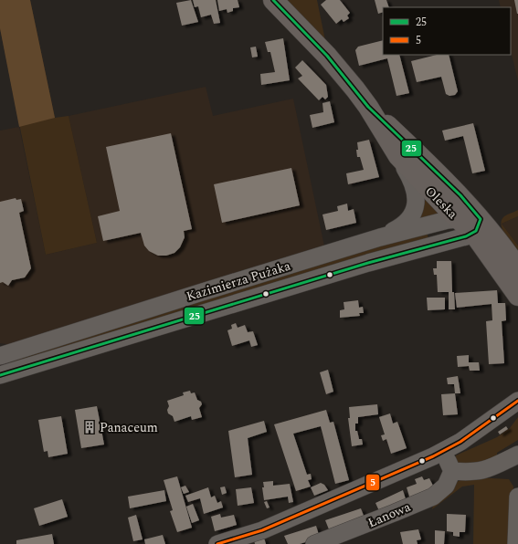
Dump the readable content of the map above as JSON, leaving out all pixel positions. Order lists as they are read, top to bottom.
{
  "streets": {
    "main road": ["Oleska"],
    "street": ["Kazimierza Pużaka", "Łanowa"]
  },
  "crossings": [
    ["Oleska", "Kazimierza Pużaka"]
  ],
  "places": {
    "building": ["Panaceum"]
  },
  "lines": ["transit line 25", "transit line 5"],
  "legend": ["25", "5"]
}
